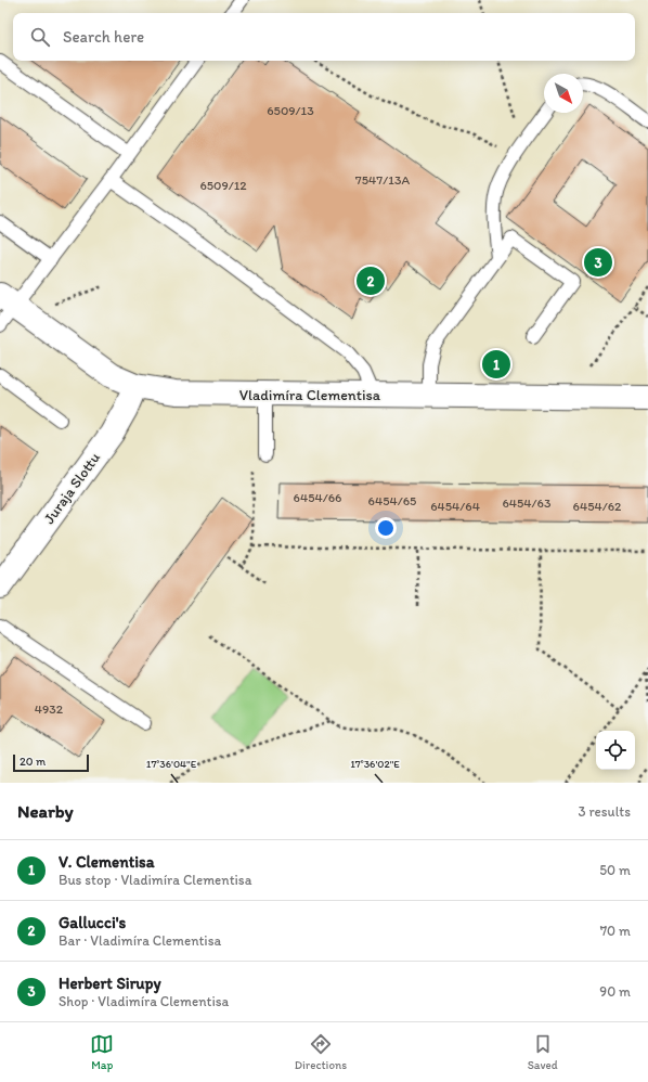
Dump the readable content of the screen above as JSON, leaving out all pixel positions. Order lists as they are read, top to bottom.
{
  "streets": {
    "street": ["Vladimíra Clementisa", "Juraja Slottu"]
  },
  "crossings": [
    ["Vladimíra Clementisa", "Juraja Slottu"]
  ],
  "house_numbers": [
    "6509/13",
    "7547/13A",
    "6509/12",
    "6454/66",
    "6454/65",
    "6454/63",
    "6454/64",
    "6454/62",
    "4932"
  ],
  "scale_bar": "20 m",
  "north": "bottom right",
  "page": {
    "search": "Search here",
    "pins": ["3", "2", "1"],
    "scale": "20 m",
    "heading": ["Nearby", "3 results"],
    "list": [
      {
        "mark": "1",
        "name": "V. Clementisa",
        "note": "Bus stop · Vladimíra Clementisa",
        "value": "50 m"
      },
      {
        "mark": "2",
        "name": "Gallucci's",
        "note": "Bar · Vladimíra Clementisa",
        "value": "70 m"
      },
      {
        "mark": "3",
        "name": "Herbert Sirupy",
        "note": "Shop · Vladimíra Clementisa",
        "value": "90 m"
      }
    ],
    "nav": ["Map", "Directions", "Saved"]
  },
  "coordinates": ["17°36'04\"E", "17°36'02\"E"]
}
